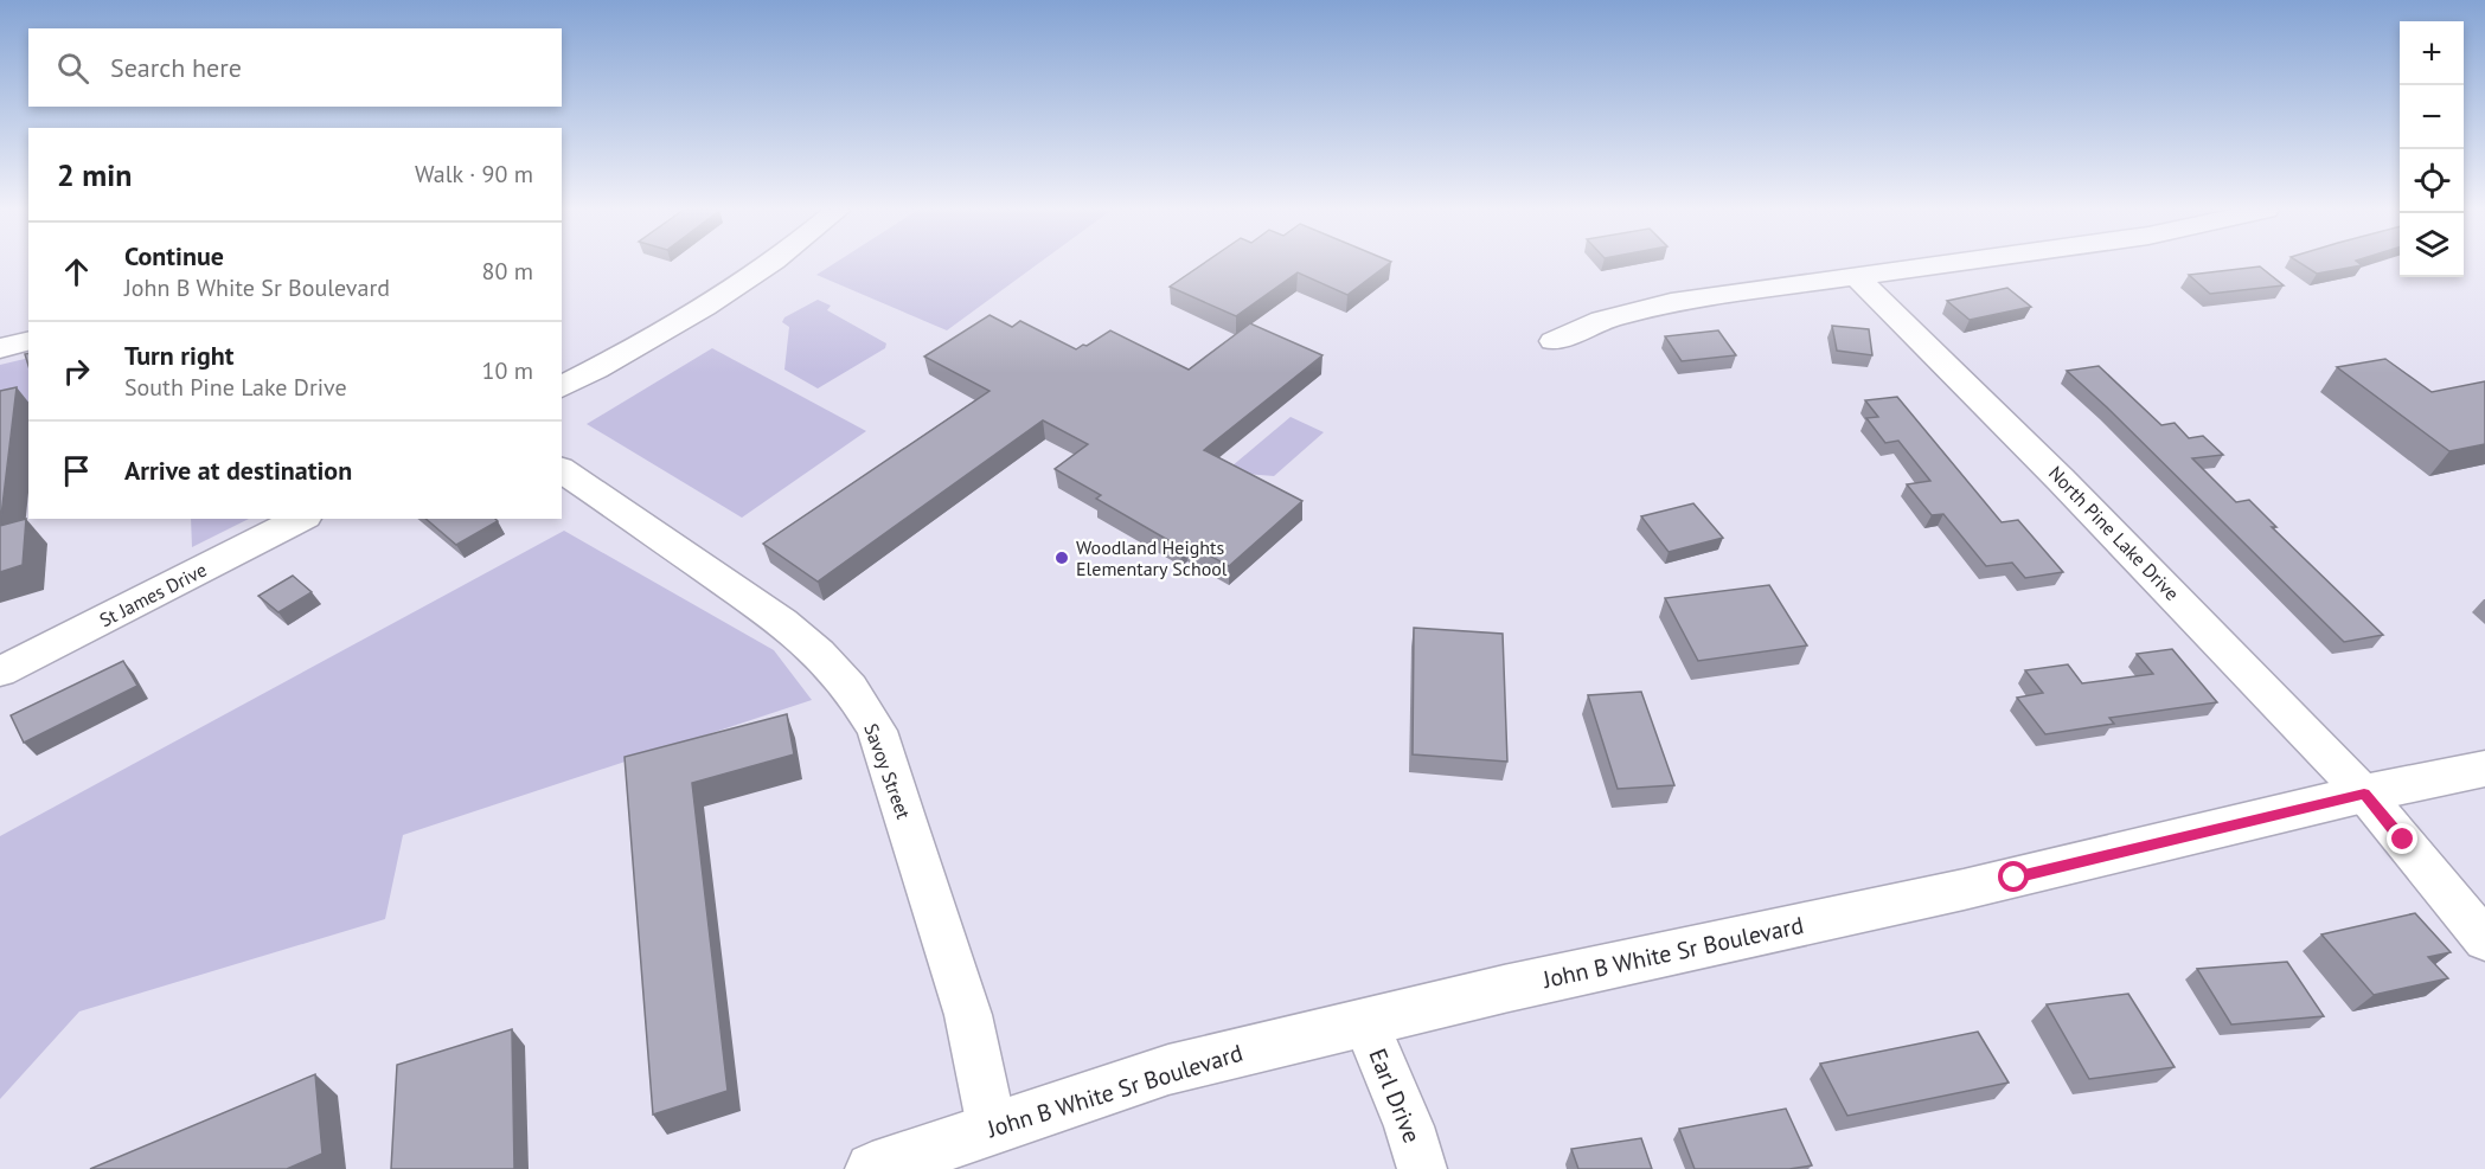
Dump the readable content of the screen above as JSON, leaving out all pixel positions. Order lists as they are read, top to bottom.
{
  "streets": {
    "main road": ["John B White Sr Boulevard"],
    "street": [
      "North Pine Lake Drive",
      "St James Drive",
      "Savoy Street",
      "Earl Drive"
    ]
  },
  "crossings": [
    ["North Pine Lake Drive", "John B White Sr Boulevard"],
    ["Savoy Street", "John B White Sr Boulevard"],
    ["John B White Sr Boulevard", "Earl Drive"]
  ],
  "places": ["Woodland Heights Elementary School"],
  "page": {
    "map_buttons": ["+", "−"],
    "search": "Search here",
    "heading": ["2 min", "Walk · 90 m"],
    "list": [
      ["Continue", "John B White Sr Boulevard", "80 m"],
      ["Turn right", "South Pine Lake Drive", "10 m"],
      "Arrive at destination"
    ]
  }
}
